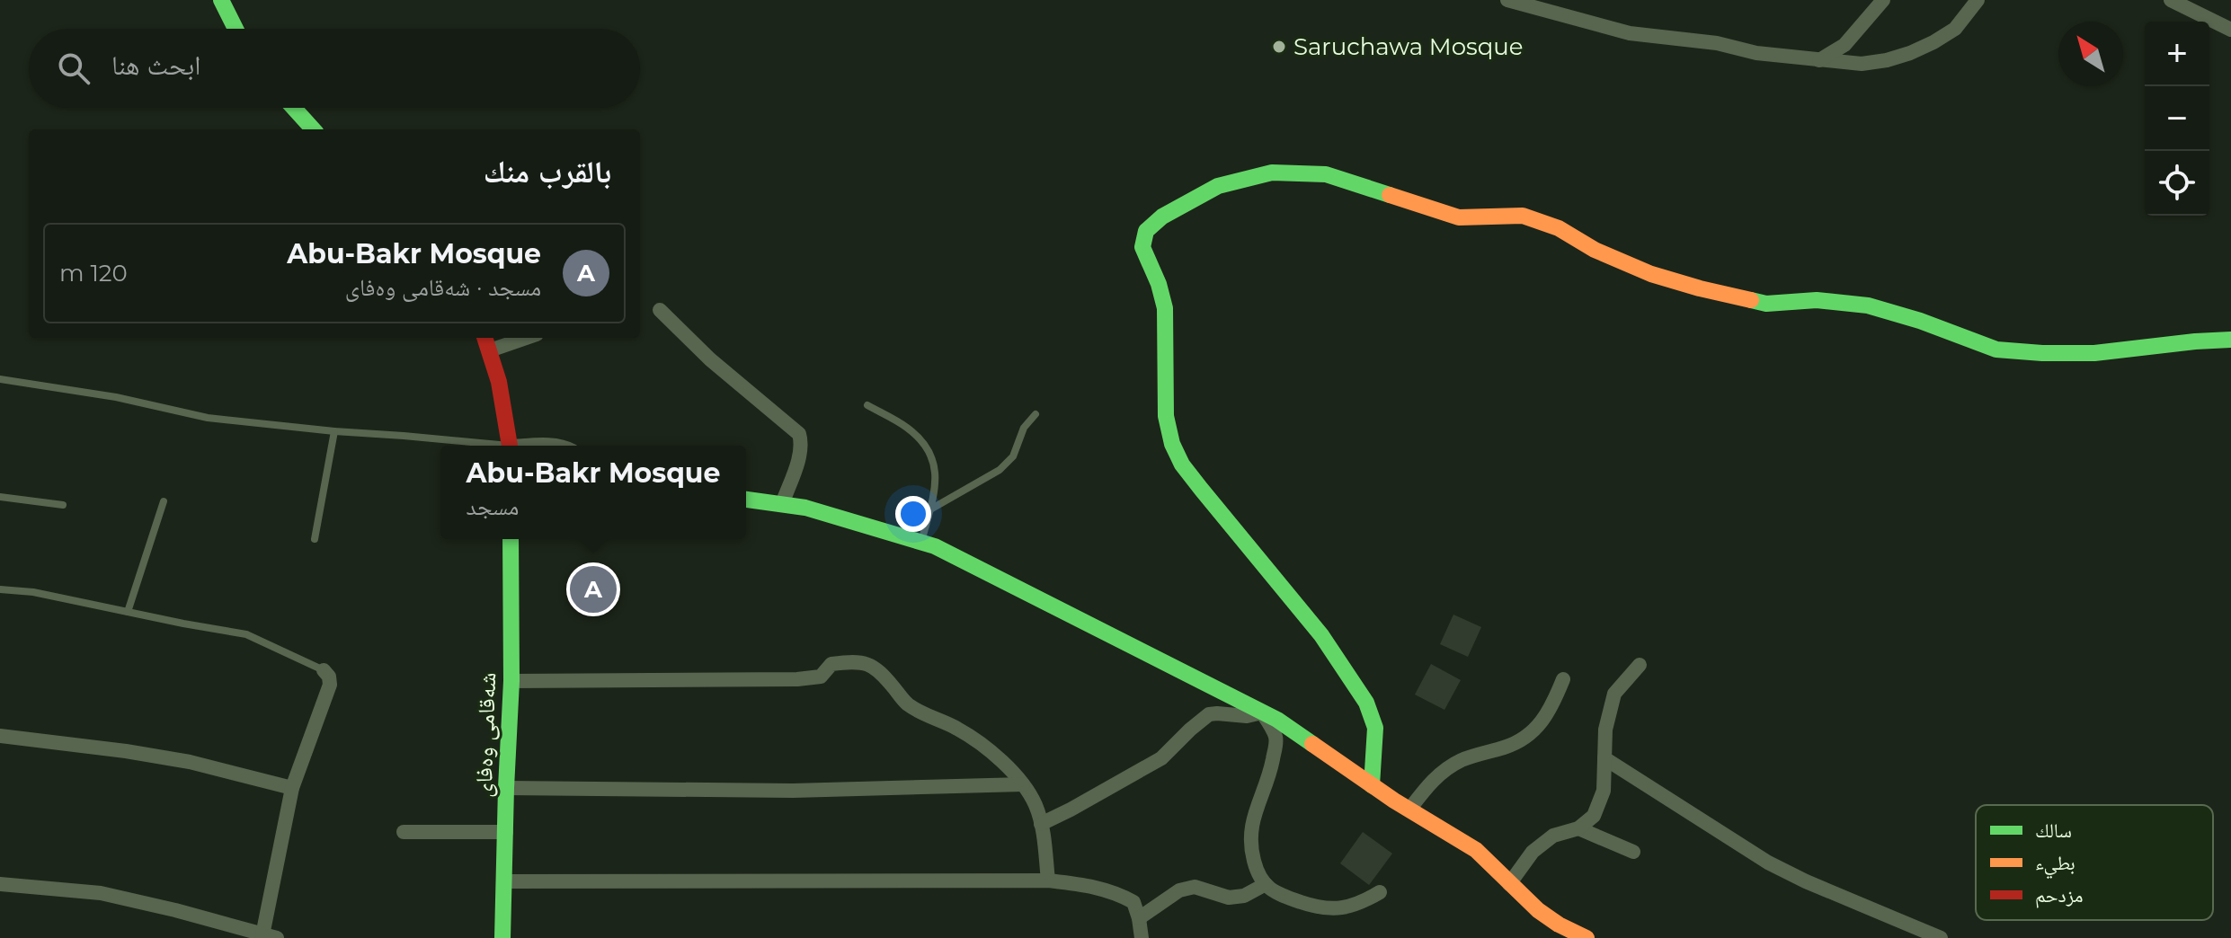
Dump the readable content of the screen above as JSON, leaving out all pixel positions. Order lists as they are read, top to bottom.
{
  "streets": {
    "street": ["شەقامی وەفای"]
  },
  "places": ["Saruchawa Mosque"],
  "legend": ["سالك", "بطيء", "مزدحم"],
  "north": "top left",
  "page": {
    "map_buttons": ["+", "−"],
    "search": "ابحث هنا",
    "heading": "بالقرب منك",
    "list": [
      {
        "mark": "A",
        "name": "Abu-Bakr Mosque",
        "note": "مسجد · شەقامی وەفای",
        "value": "120 m"
      }
    ],
    "popup": ["Abu-Bakr Mosque", "مسجد"],
    "pins": "A"
  }
}
